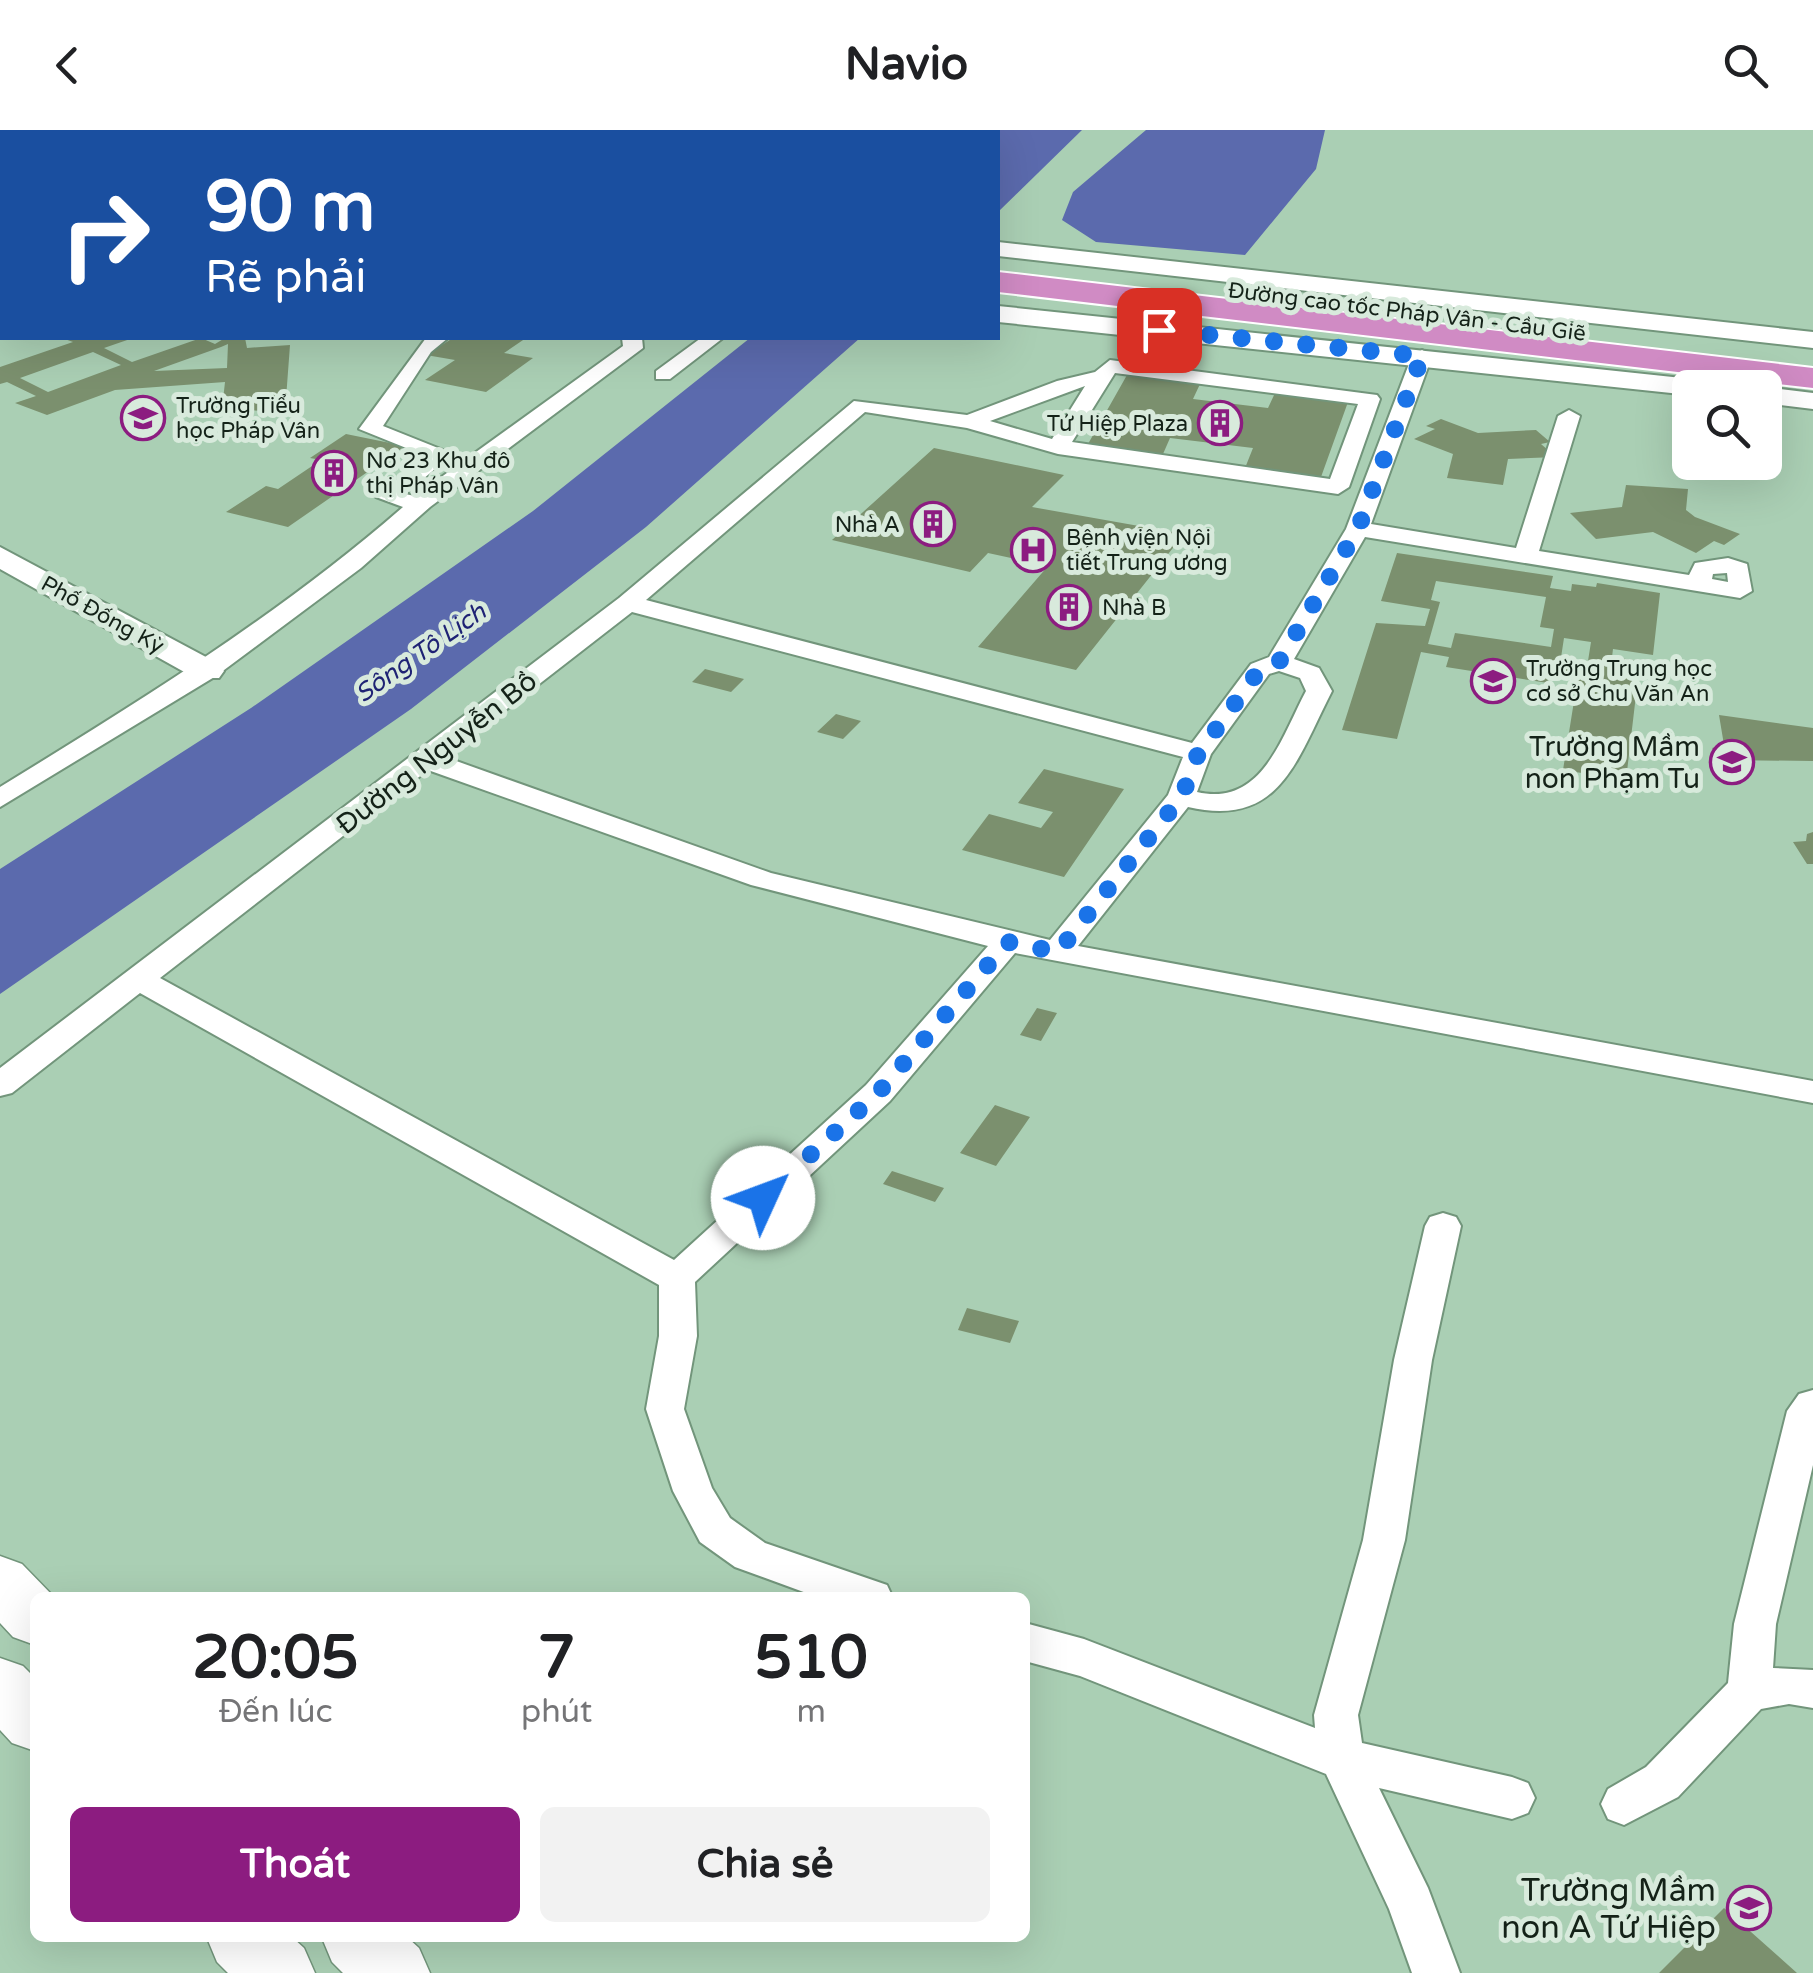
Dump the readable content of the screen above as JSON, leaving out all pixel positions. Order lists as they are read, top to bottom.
{
  "streets": {
    "highway": ["Đường cao tốc Pháp Vân - Cầu Giẽ"],
    "street": ["Phố Đống Kỳ", "Đường Nguyễn Bồ"]
  },
  "water": ["Sông Tô Lịch"],
  "places": {
    "school or university": [
      "Trường Tiểu học Pháp Vân",
      "Trường Trung học cơ sở Chu Văn An",
      "Trường Mầm non Phạm Tu",
      "Trường Mầm non A Tứ Hiệp"
    ],
    "building": [
      "Tứ Hiệp Plaza",
      "Nơ 23 Khu đô thị Pháp Vân",
      "Nhà A",
      "Nhà B"
    ],
    "hospital": ["Bệnh viện Nội tiết Trung ương"]
  },
  "page": {
    "header": "Navio",
    "turn": ["90 m", "Rẽ phải"],
    "eta": [
      "20:05",
      "Đến lúc",
      "7",
      "phút",
      "510",
      "m"
    ],
    "buttons": ["Thoát", "Chia sẻ"]
  }
}
